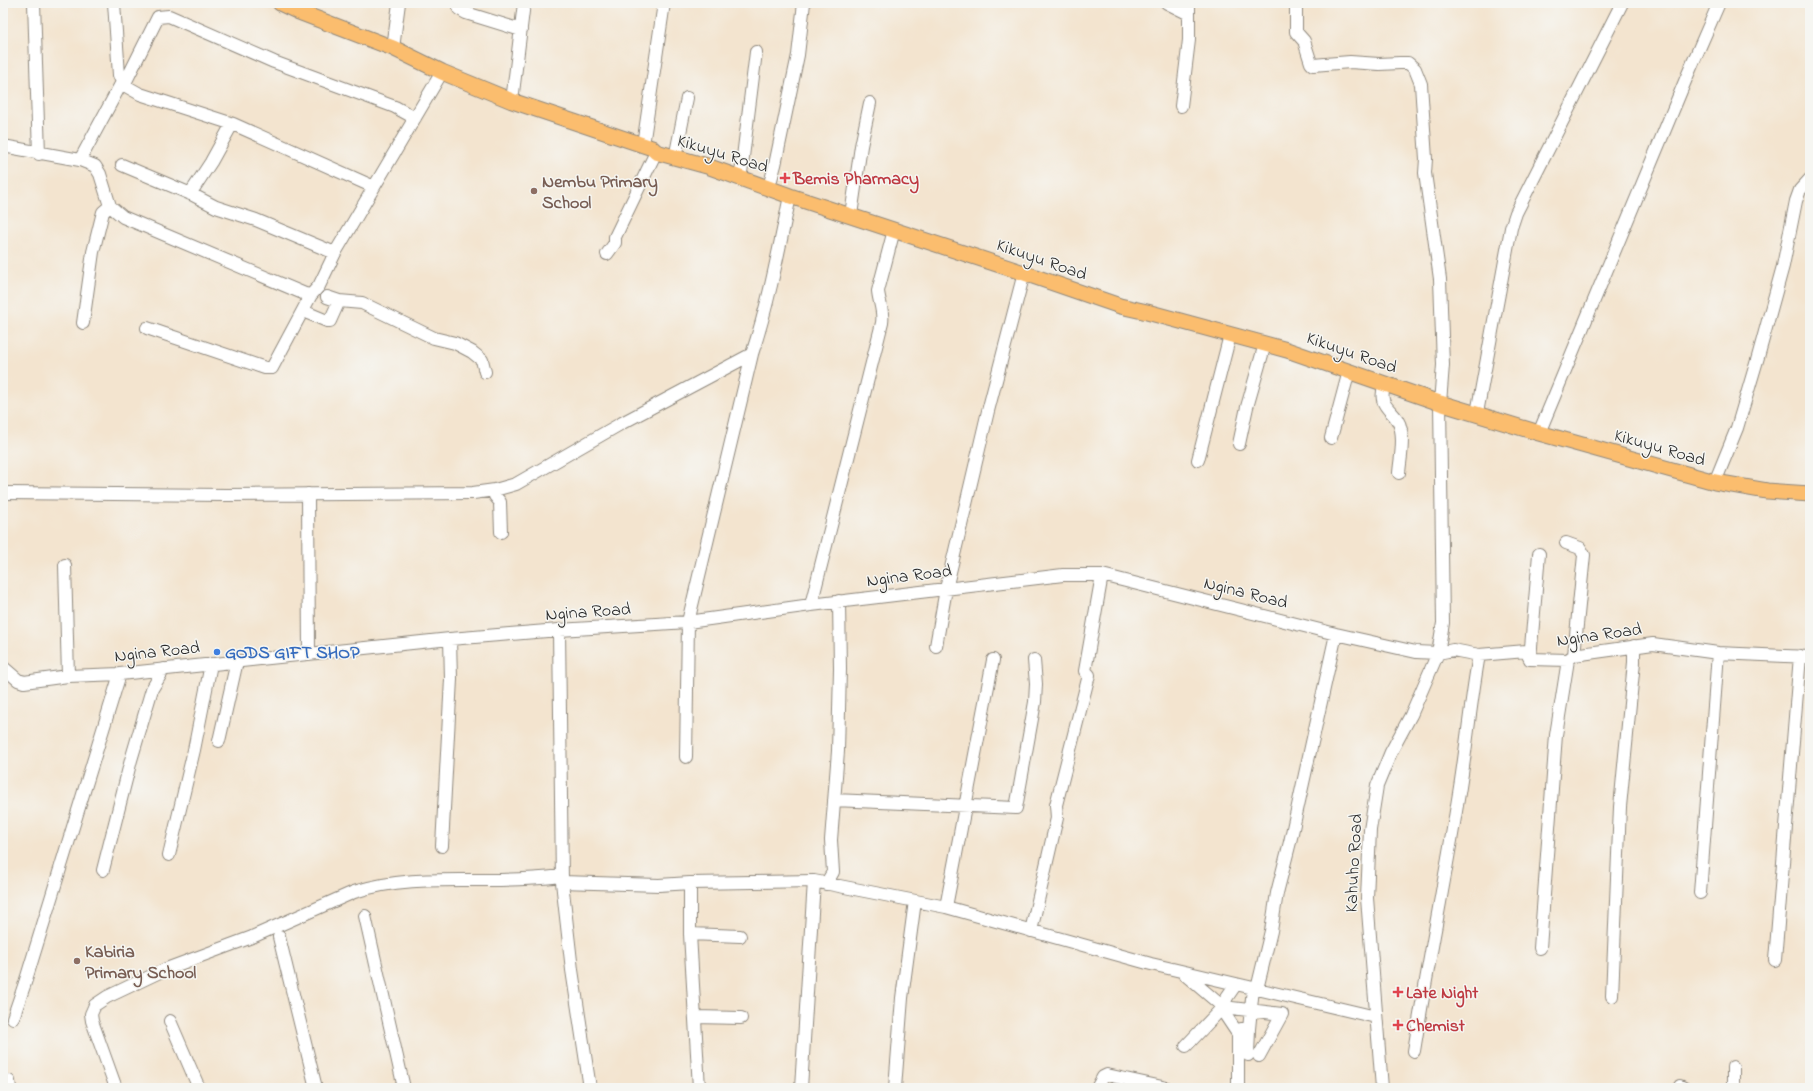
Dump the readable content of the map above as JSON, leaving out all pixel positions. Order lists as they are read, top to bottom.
{
  "streets": {
    "main road": ["Kikuyu Road"],
    "street": ["Ngina Road", "Kahuho Road"]
  },
  "crossings": [
    ["Kikuyu Road", "Kahuho Road"],
    ["Ngina Road", "Kahuho Road"]
  ],
  "places": {
    "health": ["Bemis Pharmacy", "Late Night", "Chemist"],
    "other": ["Nembu Primary School", "GODS GIFT SHOP", "Kabiria Primary School"]
  }
}
